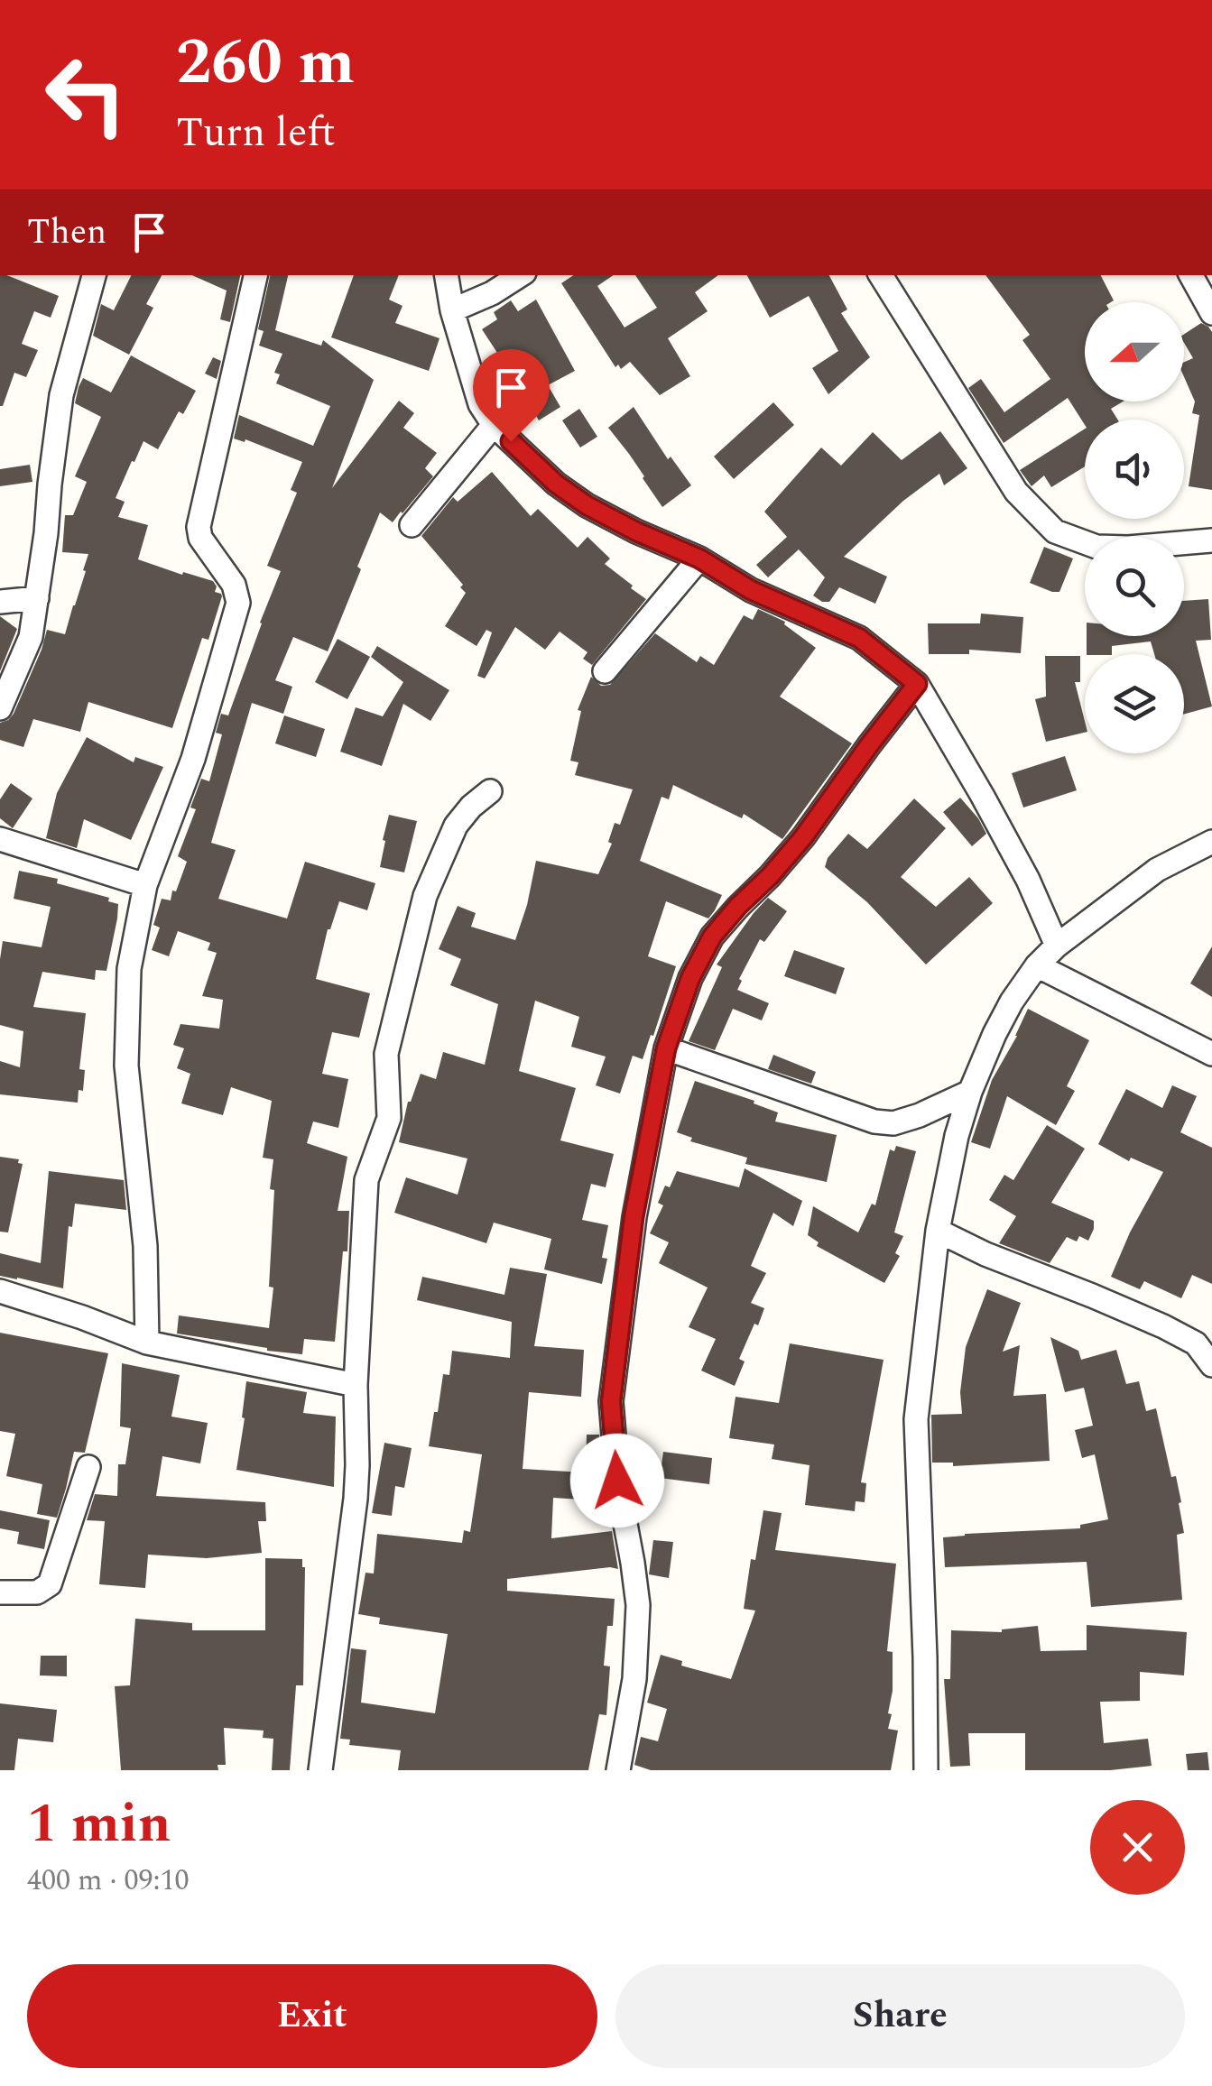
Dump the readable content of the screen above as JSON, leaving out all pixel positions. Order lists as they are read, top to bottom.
{
  "north": "left",
  "page": {
    "turn": ["260 m", "Turn left"],
    "then": "Then",
    "heading": ["1 min", "400 m · 09:10"],
    "buttons": ["Exit", "Share"]
  }
}
